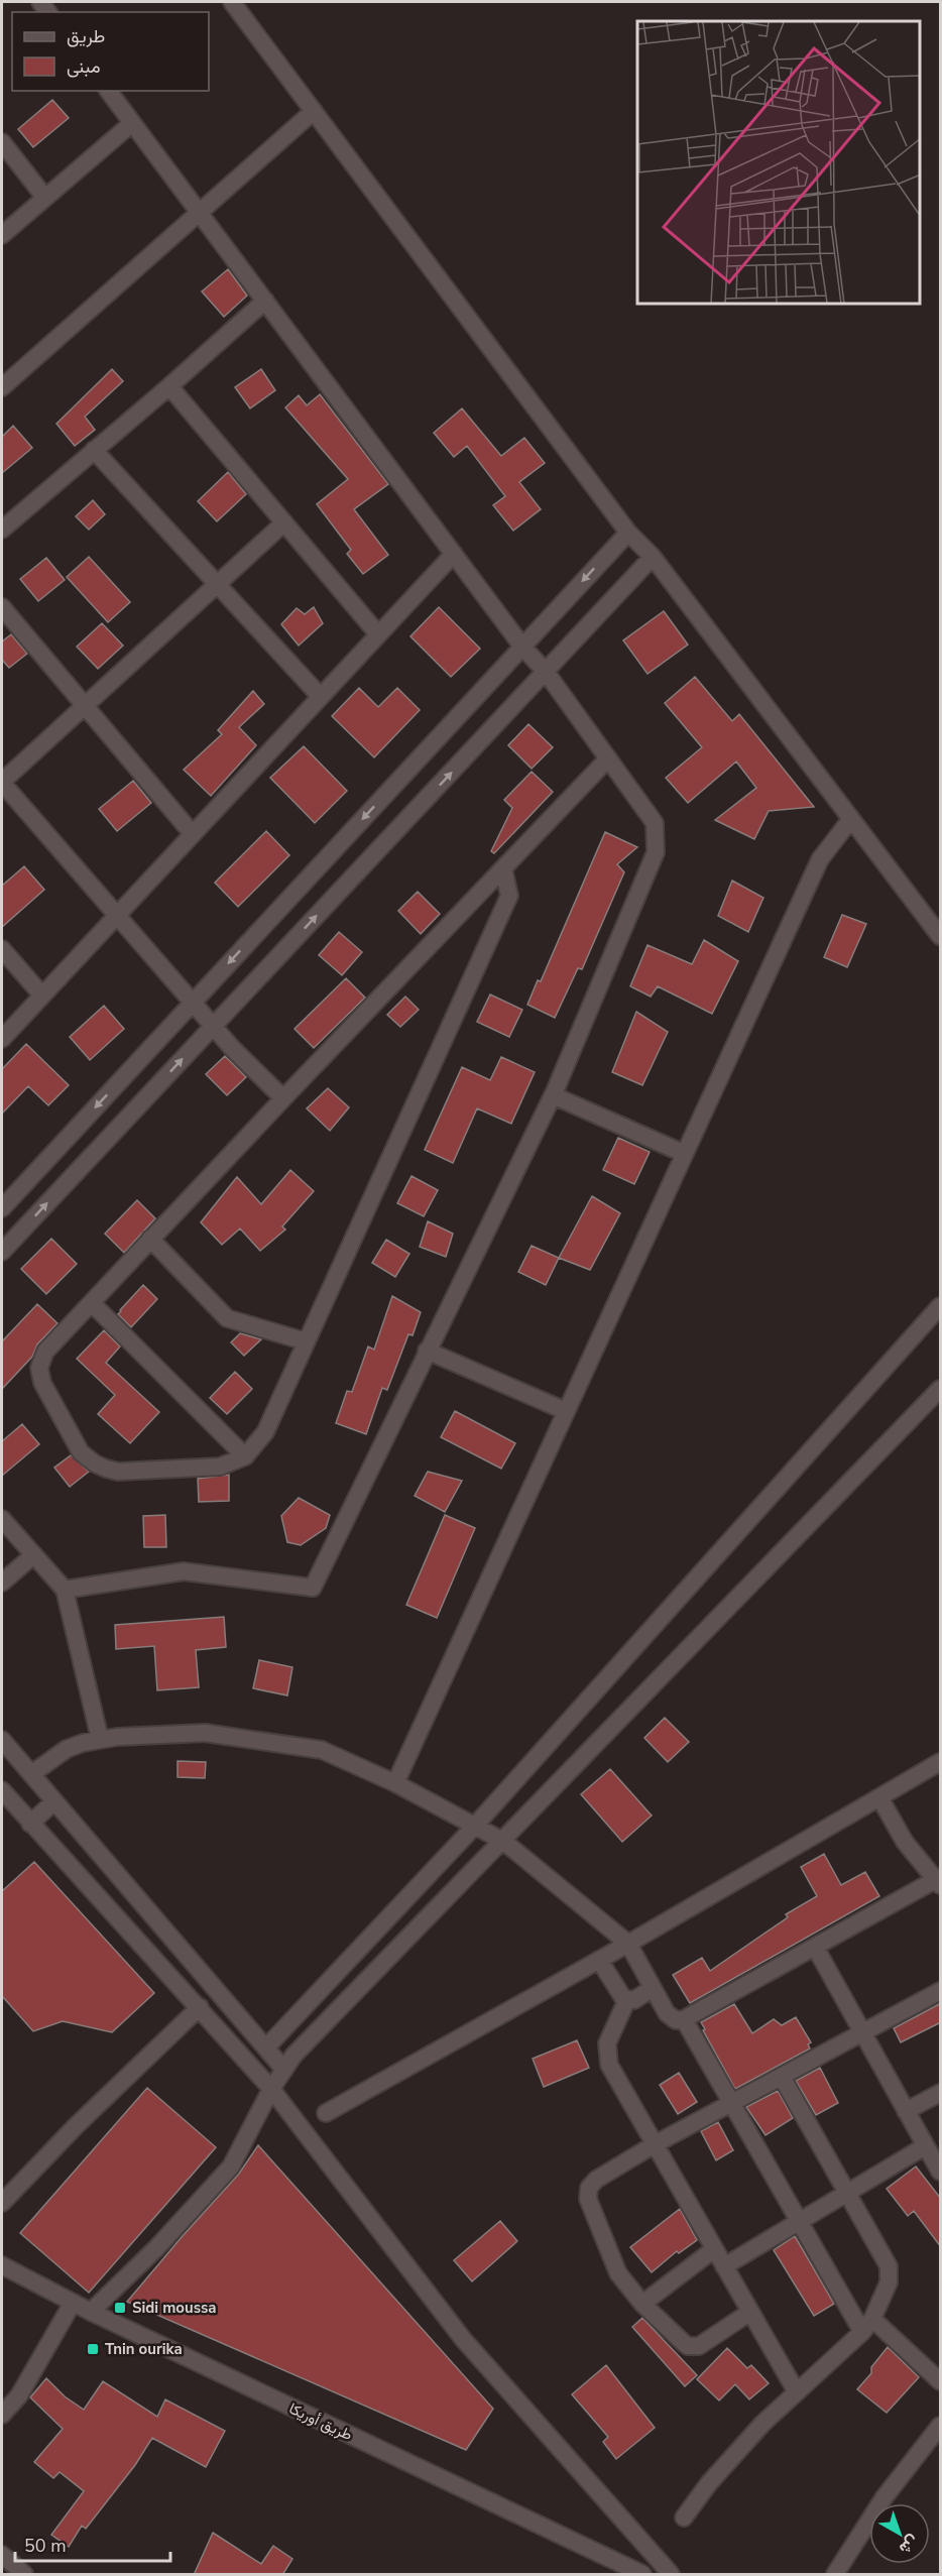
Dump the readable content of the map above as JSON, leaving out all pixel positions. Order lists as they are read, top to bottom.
{
  "streets": {
    "street": ["طريق أوريكا"]
  },
  "places": {
    "transit": ["Sidi moussa", "Tnin ourika"]
  },
  "legend": ["طريق", "مبنى"],
  "scale_bar": "50 m",
  "north": "bottom right"
}
